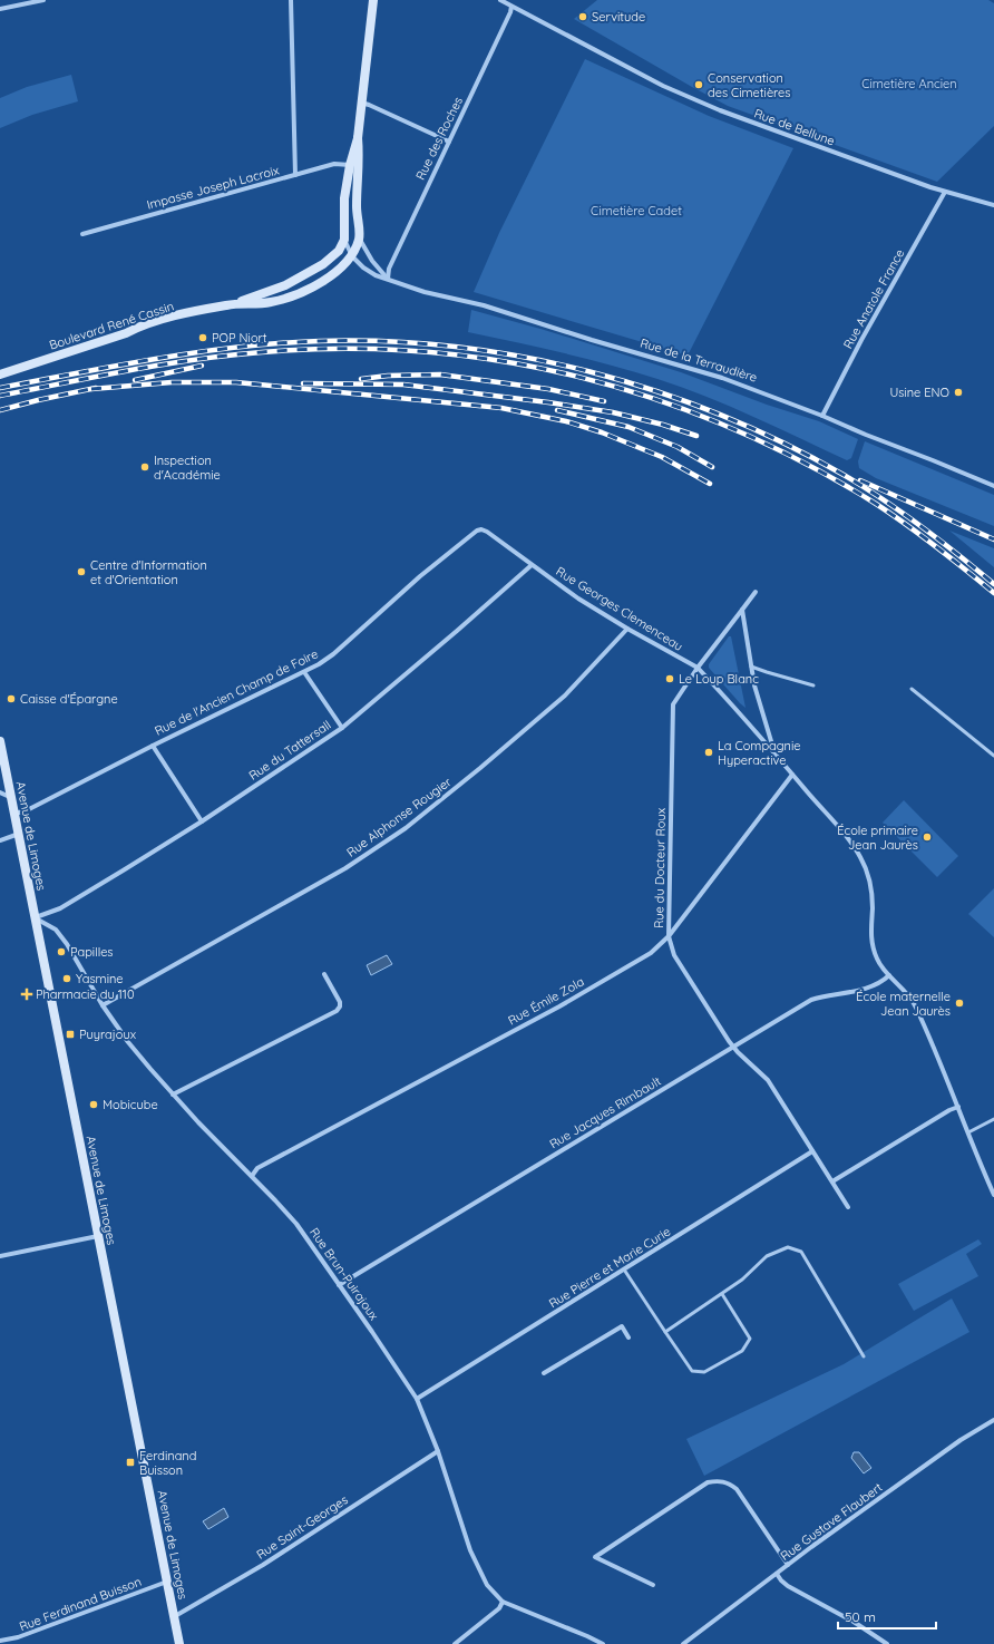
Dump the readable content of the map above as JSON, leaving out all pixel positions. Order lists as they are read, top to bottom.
{
  "streets": {
    "main road": ["Boulevard René Cassin", "Rue de la Terraudière", "Avenue de Limoges"],
    "street": [
      "Rue de Bellune",
      "Rue des Roches",
      "Impasse Joseph Lacroix",
      "Rue Anatole France",
      "Rue Georges Clemenceau",
      "Rue de l'Ancien Champ de Foire",
      "Rue du Tattersall",
      "Rue Alphonse Rougier",
      "Rue du Docteur Roux",
      "Rue Émile Zola",
      "Rue Jacques Rimbault",
      "Rue Pierre et Marie Curie",
      "Rue Brun-Puirajoux",
      "Rue Gustave Flaubert",
      "Rue Saint-Georges",
      "Rue Ferdinand Buisson"
    ]
  },
  "crossings": [
    ["Rue de Bellune", "Rue des Roches"],
    ["Rue de Bellune", "Rue Anatole France"],
    ["Rue des Roches", "Rue de la Terraudière"],
    ["Impasse Joseph Lacroix", "Rue de la Terraudière"],
    ["Rue Anatole France", "Rue de la Terraudière"],
    ["Boulevard René Cassin", "Rue de la Terraudière"],
    ["Rue Georges Clemenceau", "Rue de l'Ancien Champ de Foire"],
    ["Rue Georges Clemenceau", "Rue du Tattersall"],
    ["Rue Georges Clemenceau", "Rue Alphonse Rougier"],
    ["Rue Georges Clemenceau", "Rue du Docteur Roux"],
    ["Rue de l'Ancien Champ de Foire", "Rue du Tattersall"],
    ["Rue de l'Ancien Champ de Foire", "Avenue de Limoges"],
    ["Rue du Tattersall", "Avenue de Limoges"],
    ["Rue du Tattersall", "Rue Brun-Puirajoux"],
    ["Rue Alphonse Rougier", "Rue Brun-Puirajoux"],
    ["Avenue de Limoges", "Rue Brun-Puirajoux"],
    ["Avenue de Limoges", "Rue Saint-Georges"],
    ["Avenue de Limoges", "Rue Ferdinand Buisson"],
    ["Rue du Docteur Roux", "Rue Émile Zola"],
    ["Rue du Docteur Roux", "Rue Jacques Rimbault"],
    ["Rue du Docteur Roux", "Rue Pierre et Marie Curie"],
    ["Rue Émile Zola", "Rue Brun-Puirajoux"],
    ["Rue Jacques Rimbault", "Rue Brun-Puirajoux"],
    ["Rue Pierre et Marie Curie", "Rue Brun-Puirajoux"],
    ["Rue Brun-Puirajoux", "Rue Saint-Georges"]
  ],
  "parks": ["Cimetière Ancien", "Cimetière Cadet"],
  "places": {
    "other": [
      "Servitude",
      "Conservation des Cimetières",
      "POP Niort",
      "Usine ENO",
      "Inspection d'Académie",
      "Centre d'Information et d'Orientation",
      "Le Loup Blanc",
      "Caisse d'Épargne",
      "La Compagnie Hyperactive",
      "École primaire Jean Jaurès",
      "Papilles",
      "Yasmine",
      "École maternelle Jean Jaurès",
      "Mobicube"
    ],
    "health": ["Pharmacie du 110"],
    "transit": ["Puyrajoux", "Ferdinand Buisson"]
  },
  "scale_bar": "50 m"
}
